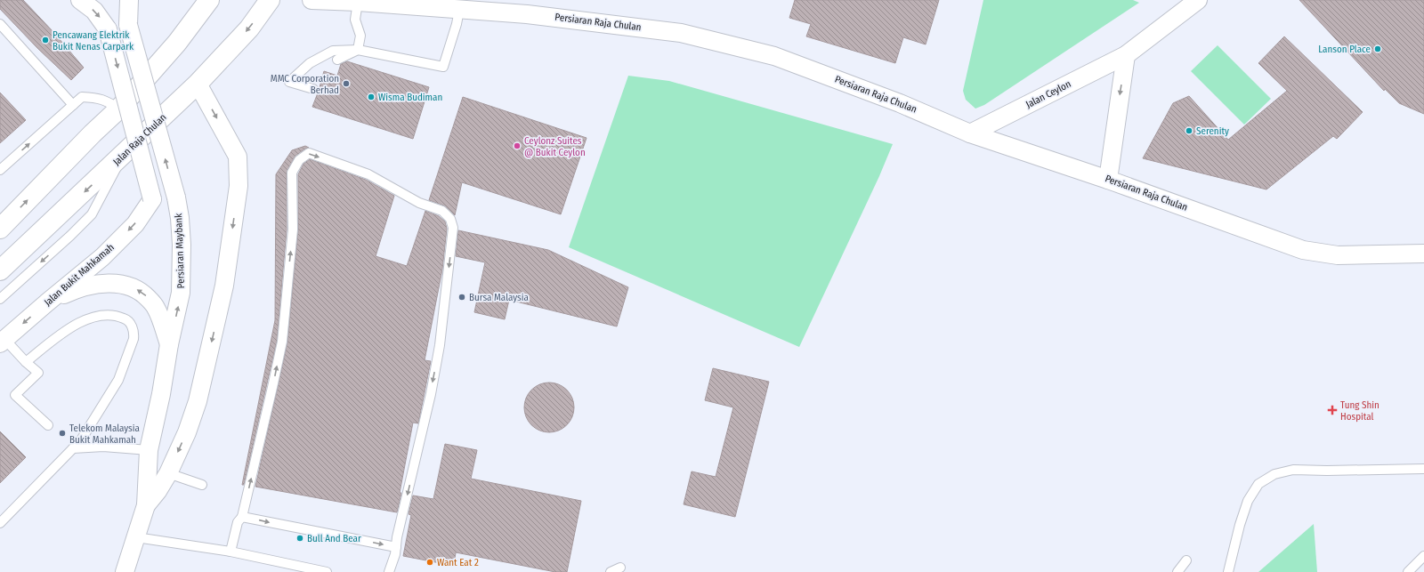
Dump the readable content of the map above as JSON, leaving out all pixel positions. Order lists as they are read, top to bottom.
{
  "streets": {
    "main road": ["Jalan Raja Chulan"],
    "street": [
      "Persiaran Raja Chulan",
      "Jalan Ceylon",
      "Persiaran Maybank",
      "Jalan Bukit Mahkamah"
    ]
  },
  "crossings": [
    ["Persiaran Raja Chulan", "Jalan Ceylon"],
    ["Jalan Raja Chulan", "Persiaran Maybank"]
  ],
  "one_way": ["Jalan Bukit Mahkamah"],
  "places": {
    "other": [
      "Pencawang Elektrik Bukit Nenas Carpark",
      "Lanson Place",
      "MMC Corporation Berhad",
      "Wisma Budiman",
      "Serenity",
      "Ceylonz Suites @ Bukit Ceylon",
      "Bursa Malaysia",
      "Telekom Malaysia Bukit Mahkamah",
      "Bull And Bear",
      "Want Eat 2"
    ],
    "health": ["Tung Shin Hospital"]
  }
}
